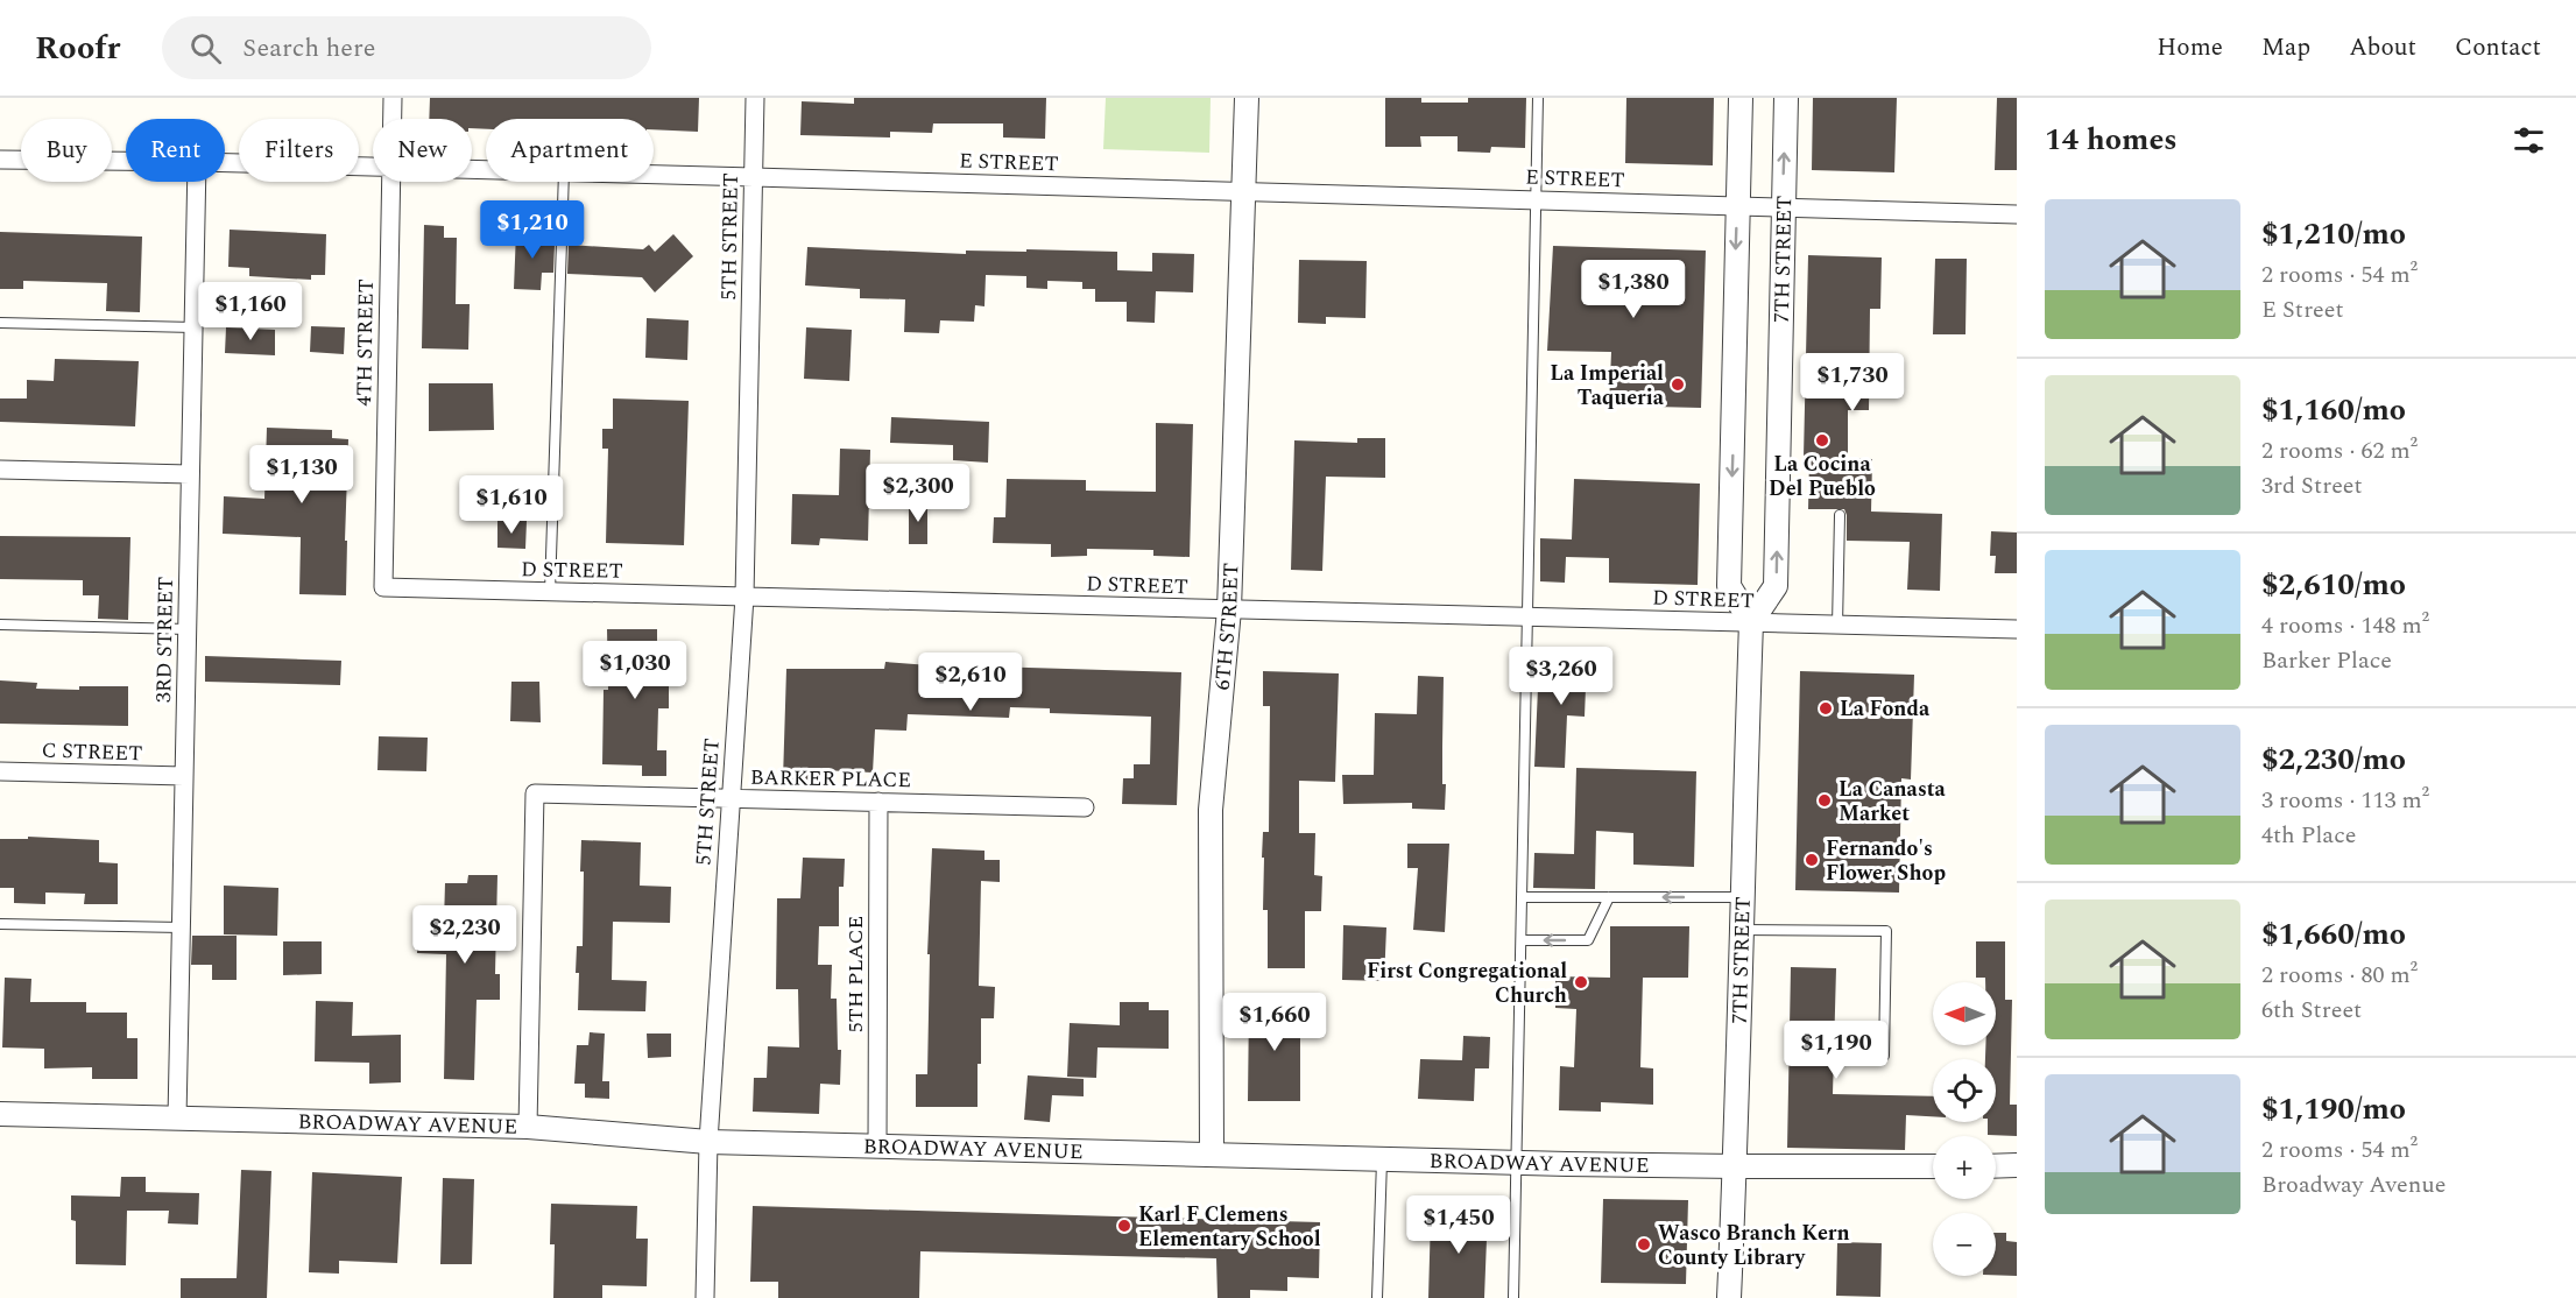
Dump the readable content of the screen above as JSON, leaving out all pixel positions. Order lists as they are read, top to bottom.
{
  "streets": {
    "street": [
      "E STREET",
      "5TH STREET",
      "7TH STREET",
      "4TH STREET",
      "D STREET",
      "6TH STREET",
      "3RD STREET",
      "C STREET",
      "BARKER PLACE",
      "5TH PLACE",
      "BROADWAY AVENUE"
    ]
  },
  "crossings": [
    ["E STREET", "5TH STREET"],
    ["E STREET", "7TH STREET"],
    ["E STREET", "6TH STREET"],
    ["5TH STREET", "D STREET"],
    ["5TH STREET", "BARKER PLACE"],
    ["5TH STREET", "BROADWAY AVENUE"],
    ["7TH STREET", "D STREET"],
    ["7TH STREET", "BROADWAY AVENUE"],
    ["4TH STREET", "D STREET"],
    ["D STREET", "6TH STREET"],
    ["6TH STREET", "BROADWAY AVENUE"],
    ["3RD STREET", "C STREET"],
    ["3RD STREET", "BROADWAY AVENUE"],
    ["BARKER PLACE", "5TH PLACE"],
    ["BARKER PLACE", "BROADWAY AVENUE"],
    ["5TH PLACE", "BROADWAY AVENUE"]
  ],
  "places": [
    "La Imperial Taqueria",
    "La Cocina Del Pueblo",
    "La Fonda",
    "La Canasta Market",
    "Fernando's Flower Shop",
    "First Congregational Church",
    "Karl F Clemens Elementary School",
    "Wasco Branch Kern County Library"
  ],
  "north": "left",
  "page": {
    "header": "Roofr",
    "search": "Search here",
    "nav": [
      "Home",
      "Map",
      "About",
      "Contact"
    ],
    "heading": "14 homes",
    "chip": [
      "Buy",
      "Rent",
      "Filters",
      "New",
      "Apartment"
    ],
    "list": [
      {
        "name": "$1,210/mo",
        "note": "2 rooms · 54 m² · E Street"
      },
      {
        "name": "$1,160/mo",
        "note": "2 rooms · 62 m² · 3rd Street"
      },
      {
        "name": "$2,610/mo",
        "note": "4 rooms · 148 m² · Barker Place"
      },
      {
        "name": "$2,230/mo",
        "note": "3 rooms · 113 m² · 4th Place"
      },
      {
        "name": "$1,660/mo",
        "note": "2 rooms · 80 m² · 6th Street"
      },
      {
        "name": "$1,190/mo",
        "note": "2 rooms · 54 m² · Broadway Avenue"
      }
    ],
    "price": [
      "$1,210",
      "$1,380",
      "$1,160",
      "$1,730",
      "$1,130",
      "$2,300",
      "$1,610",
      "$1,030",
      "$3,260",
      "$2,610",
      "$2,230",
      "$1,660",
      "$1,190",
      "$1,450"
    ],
    "map_buttons": ["+", "−"]
  }
}
